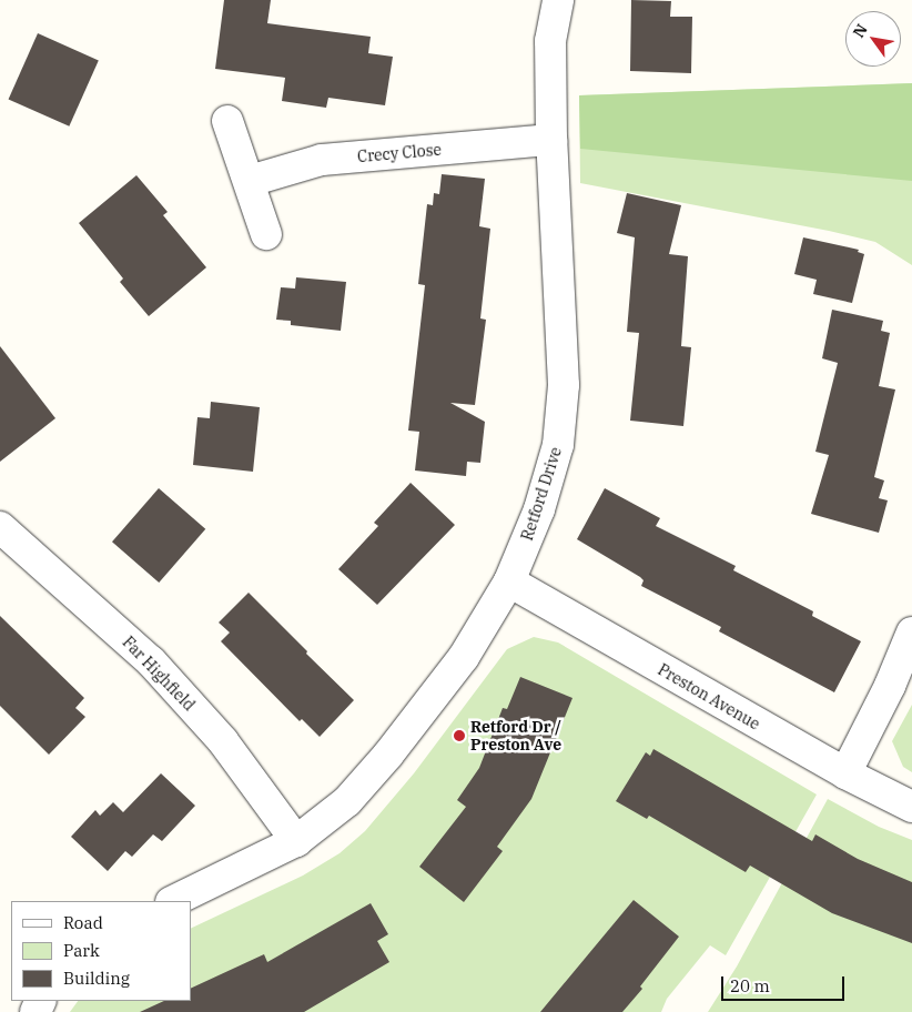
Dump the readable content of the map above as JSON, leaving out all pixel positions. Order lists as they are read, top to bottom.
{
  "streets": {
    "street": [
      "Crecy Close",
      "Retford Drive",
      "Far Highfield",
      "Preston Avenue"
    ]
  },
  "crossings": [
    ["Crecy Close", "Retford Drive"],
    ["Retford Drive", "Far Highfield"],
    ["Retford Drive", "Preston Avenue"]
  ],
  "places": ["Retford Dr / Preston Ave"],
  "legend": ["Road", "Park", "Building"],
  "scale_bar": "20 m",
  "north": "top left"
}
